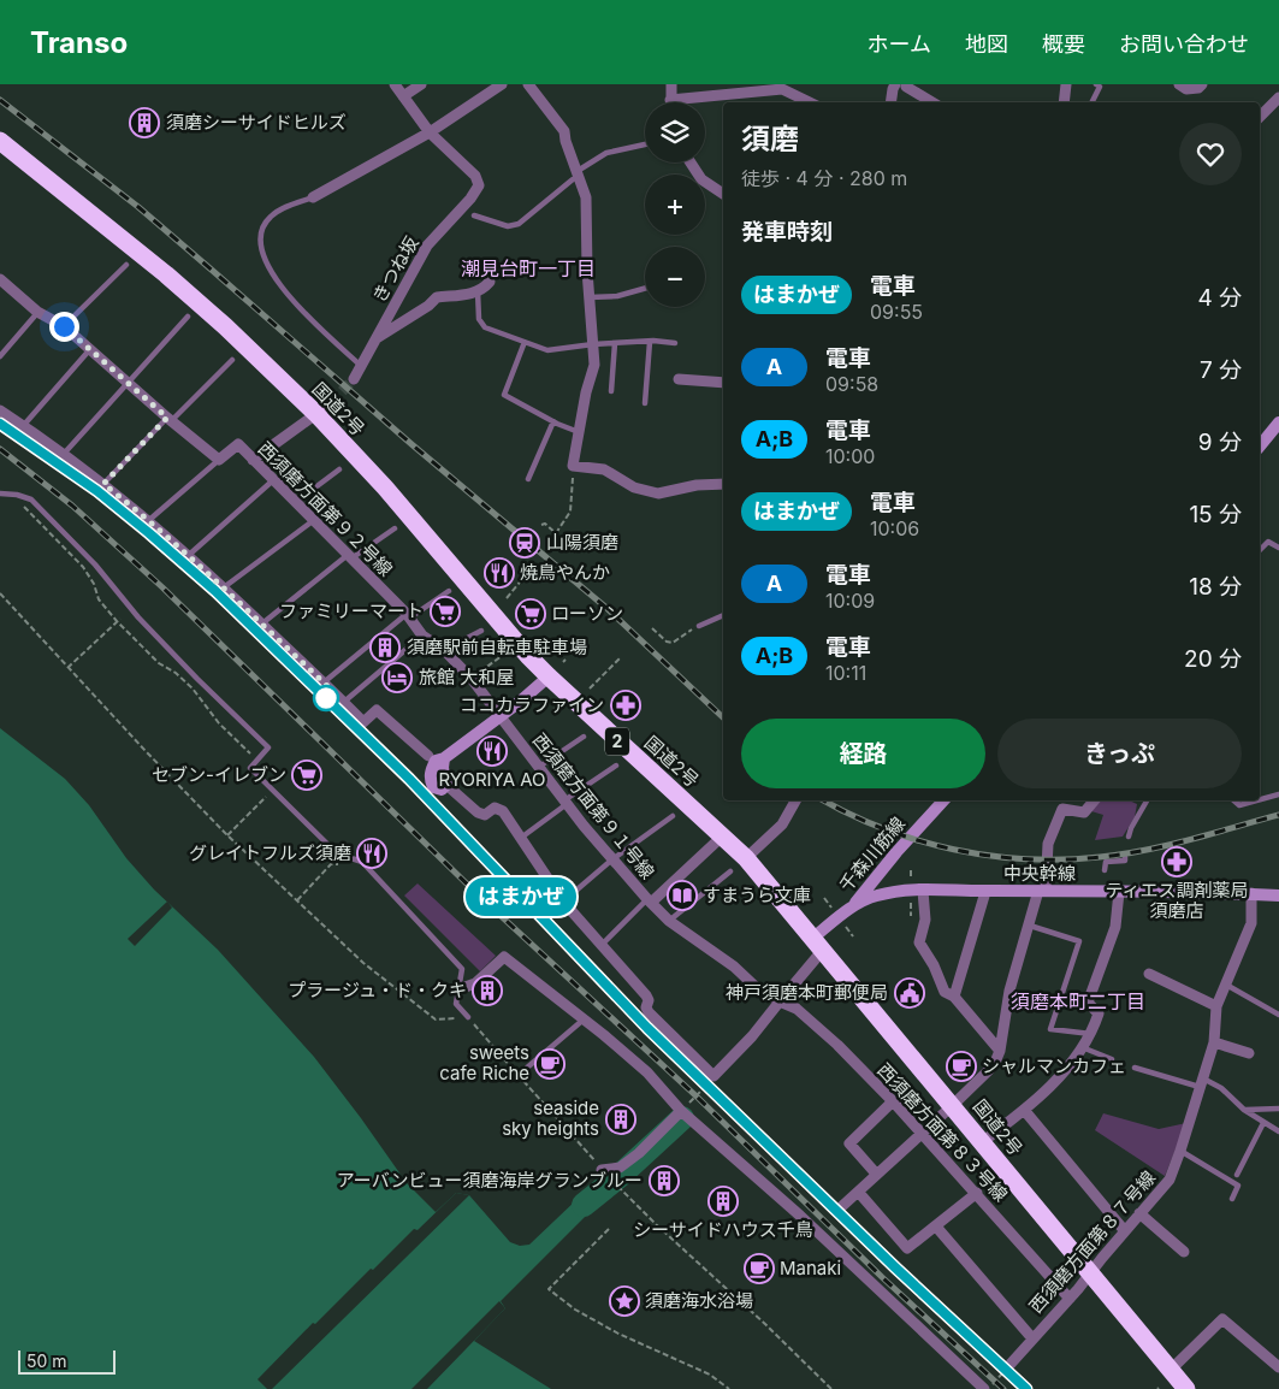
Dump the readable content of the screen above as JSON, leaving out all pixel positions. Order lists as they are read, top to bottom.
{
  "streets": {
    "highway": ["国道2号", "2"],
    "street": [
      "きつね坂",
      "西須磨方面第９２号線",
      "西須磨方面第９１号線",
      "千森川筋線",
      "中央幹線",
      "西須磨方面第８３号線",
      "西須磨方面第８７号線"
    ]
  },
  "crossings": [
    ["国道2号", "中央幹線"],
    ["国道2号", "西須磨方面第８７号線"],
    ["西須磨方面第９２号線", "西須磨方面第９１号線"],
    ["西須磨方面第９１号線", "西須磨方面第８３号線"],
    ["千森川筋線", "中央幹線"],
    ["中央幹線", "西須磨方面第８７号線"],
    ["西須磨方面第８３号線", "西須磨方面第８７号線"]
  ],
  "districts": ["潮見台町一丁目", "須磨本町二丁目"],
  "places": {
    "building": [
      "須磨シーサイドヒルズ",
      "須磨駅前自転車駐車場",
      "プラージュ・ド・クキ",
      "seaside sky heights",
      "アーバンビュー須磨海岸グランブルー",
      "シーサイドハウス千鳥"
    ],
    "station": ["山陽須磨"],
    "restaurant": ["焼鳥やんか", "RYORIYA AO", "グレイトフルズ須磨"],
    "supermarket": ["ファミリーマート", "ローソン", "セブン-イレブン"],
    "hotel": ["旅館 大和屋"],
    "pharmacy": ["ココカラファイン", "ティエス調剤薬局 須磨店"],
    "library": ["すまうら文庫"],
    "public building": ["神戸須磨本町郵便局"],
    "cafe": ["sweets cafe Riche", "シャルマンカフェ", "Manaki"],
    "place": ["須磨海水浴場"]
  },
  "scale_bar": "50 m",
  "page": {
    "header": "Transo",
    "nav": [
      "ホーム",
      "地図",
      "概要",
      "お問い合わせ"
    ],
    "on_map": "はまかぜ",
    "map_buttons": ["+", "−"],
    "heading": [
      ["須磨", "徒歩 · 4 分 · 280 m"],
      "発車時刻"
    ],
    "list": [
      {
        "mark": "はまかぜ",
        "name": "電車",
        "note": "09:55",
        "value": "4 分"
      },
      {
        "mark": "A",
        "name": "電車",
        "note": "09:58",
        "value": "7 分"
      },
      {
        "mark": "A;B",
        "name": "電車",
        "note": "10:00",
        "value": "9 分"
      },
      {
        "mark": "はまかぜ",
        "name": "電車",
        "note": "10:06",
        "value": "15 分"
      },
      {
        "mark": "A",
        "name": "電車",
        "note": "10:09",
        "value": "18 分"
      },
      {
        "mark": "A;B",
        "name": "電車",
        "note": "10:11",
        "value": "20 分"
      }
    ],
    "buttons": ["経路", "きっぷ"],
    "scale": "50 m"
  }
}
